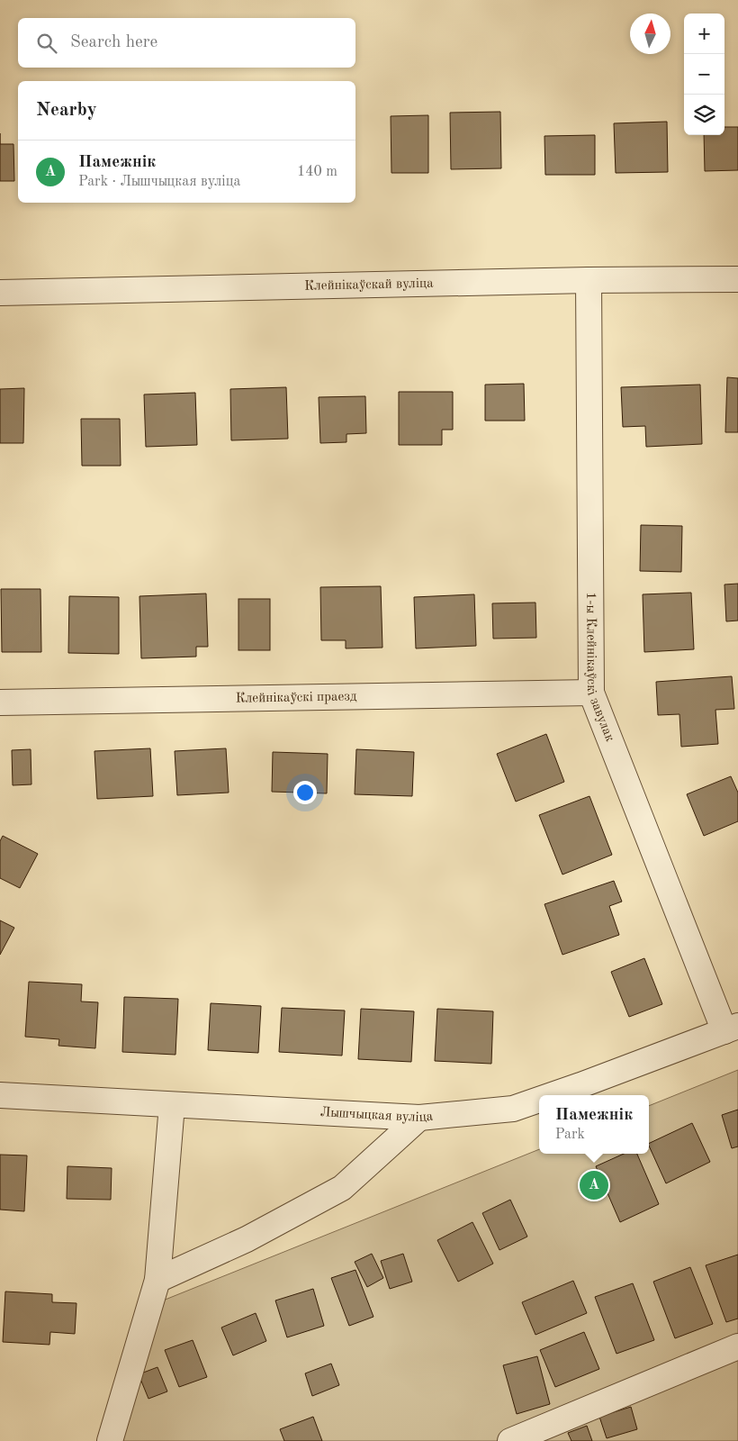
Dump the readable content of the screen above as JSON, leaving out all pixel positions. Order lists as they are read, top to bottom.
{
  "streets": {
    "street": [
      "Клейнікаўскай вуліца",
      "1-ы Клейнікаўскі завулак",
      "Клейнікаўскі праезд",
      "Лышчыцкая вуліца"
    ]
  },
  "crossings": [
    ["Клейнікаўскай вуліца", "1-ы Клейнікаўскі завулак"],
    ["1-ы Клейнікаўскі завулак", "Клейнікаўскі праезд"],
    ["1-ы Клейнікаўскі завулак", "Лышчыцкая вуліца"]
  ],
  "north": "top",
  "page": {
    "map_buttons": ["+", "−"],
    "search": "Search here",
    "heading": "Nearby",
    "list": [
      {
        "mark": "A",
        "name": "Памежнік",
        "note": "Park · Лышчыцкая вуліца",
        "value": "140 m"
      }
    ],
    "popup": ["Памежнік", "Park"],
    "pins": "A"
  }
}
